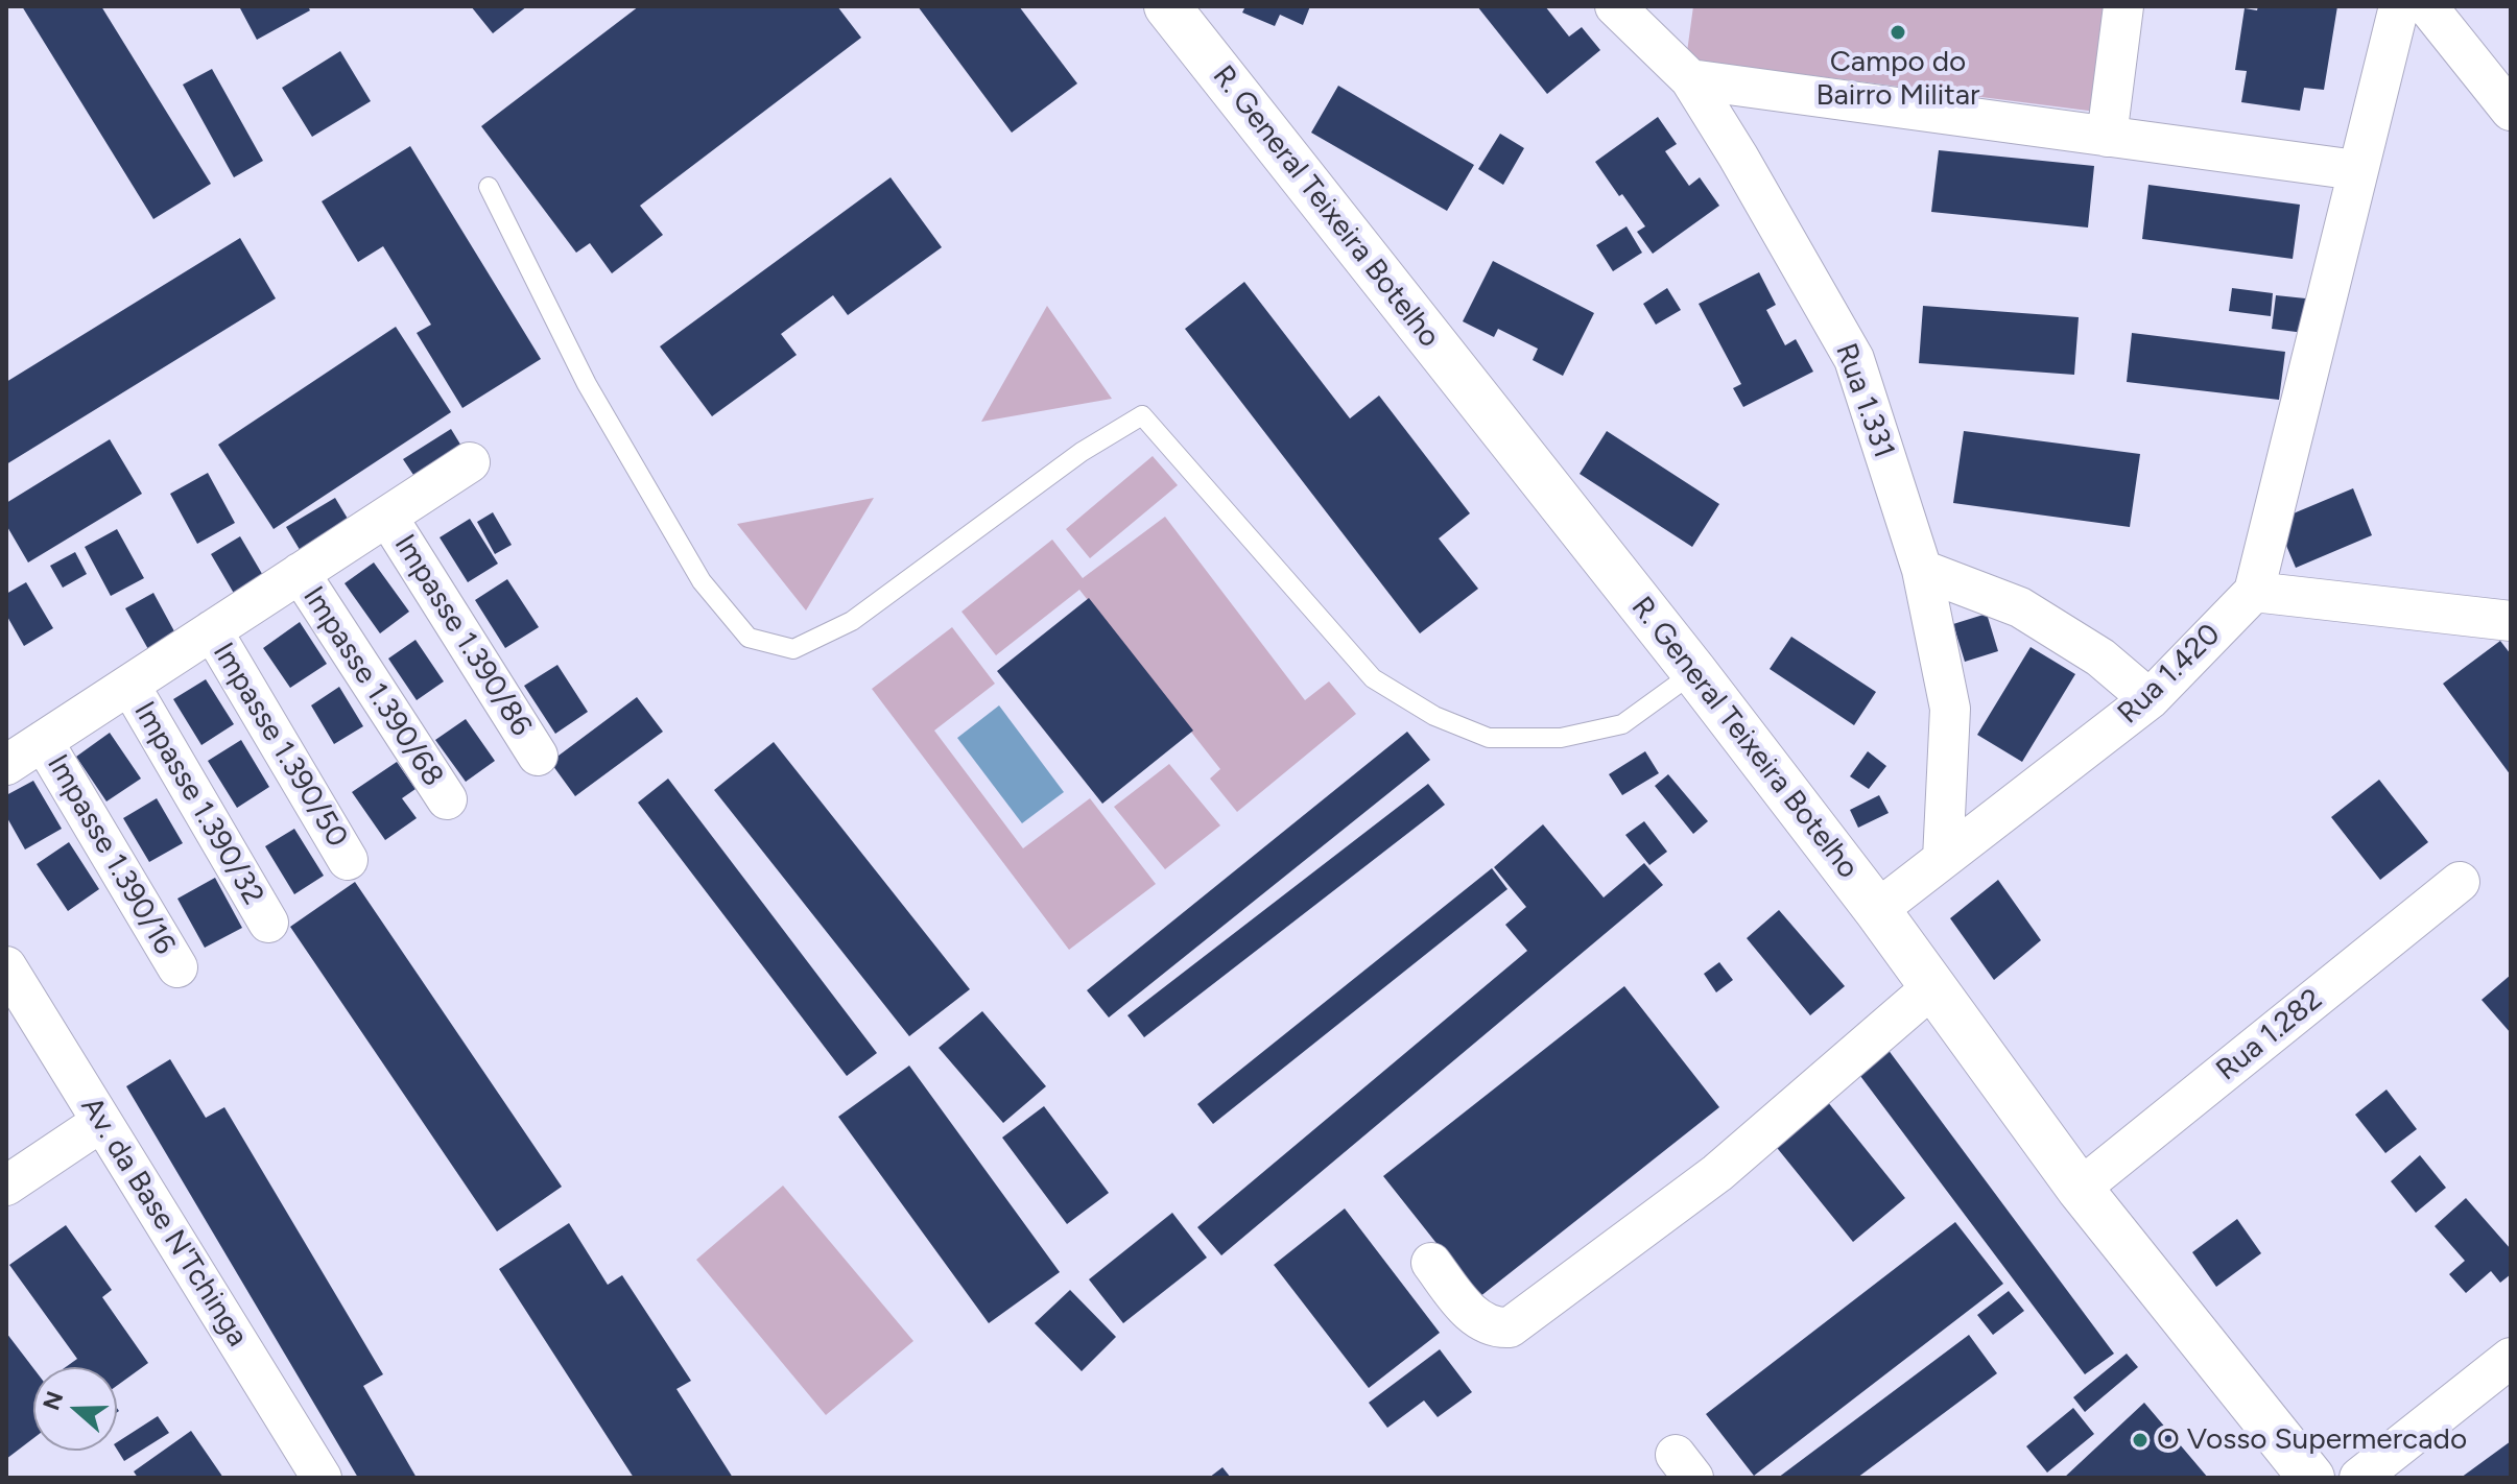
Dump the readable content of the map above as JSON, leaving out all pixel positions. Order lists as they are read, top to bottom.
{
  "streets": {
    "street": [
      "R. General Teixeira Botelho",
      "Rua 1.331",
      "Impasse 1.390/86",
      "Rua 1.420",
      "Impasse 1.390/68",
      "Impasse 1.390/50",
      "Impasse 1.390/32",
      "Impasse 1.390/16",
      "Rua 1.282",
      "Av. da Base N'Tchinga"
    ]
  },
  "crossings": [
    ["R. General Teixeira Botelho", "Rua 1.420"],
    ["R. General Teixeira Botelho", "Rua 1.282"],
    ["Rua 1.331", "Rua 1.420"]
  ],
  "places": ["Campo do Bairro Militar", "O Vosso Supermercado"],
  "north": "left"
}
